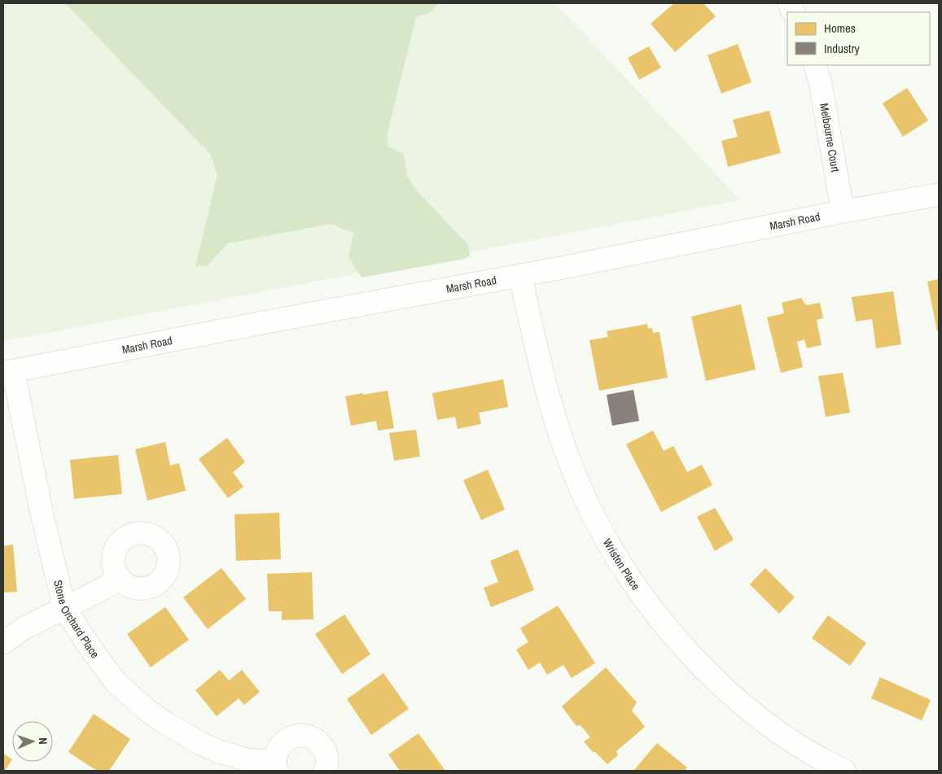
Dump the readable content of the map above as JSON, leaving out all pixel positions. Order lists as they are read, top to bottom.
{
  "streets": {
    "street": [
      "Melbourne Court",
      "Marsh Road",
      "Wriston Place",
      "Stone Orchard Place"
    ]
  },
  "crossings": [
    ["Melbourne Court", "Marsh Road"],
    ["Marsh Road", "Wriston Place"],
    ["Marsh Road", "Stone Orchard Place"]
  ],
  "legend": ["Homes", "Industry"],
  "north": "right"
}
